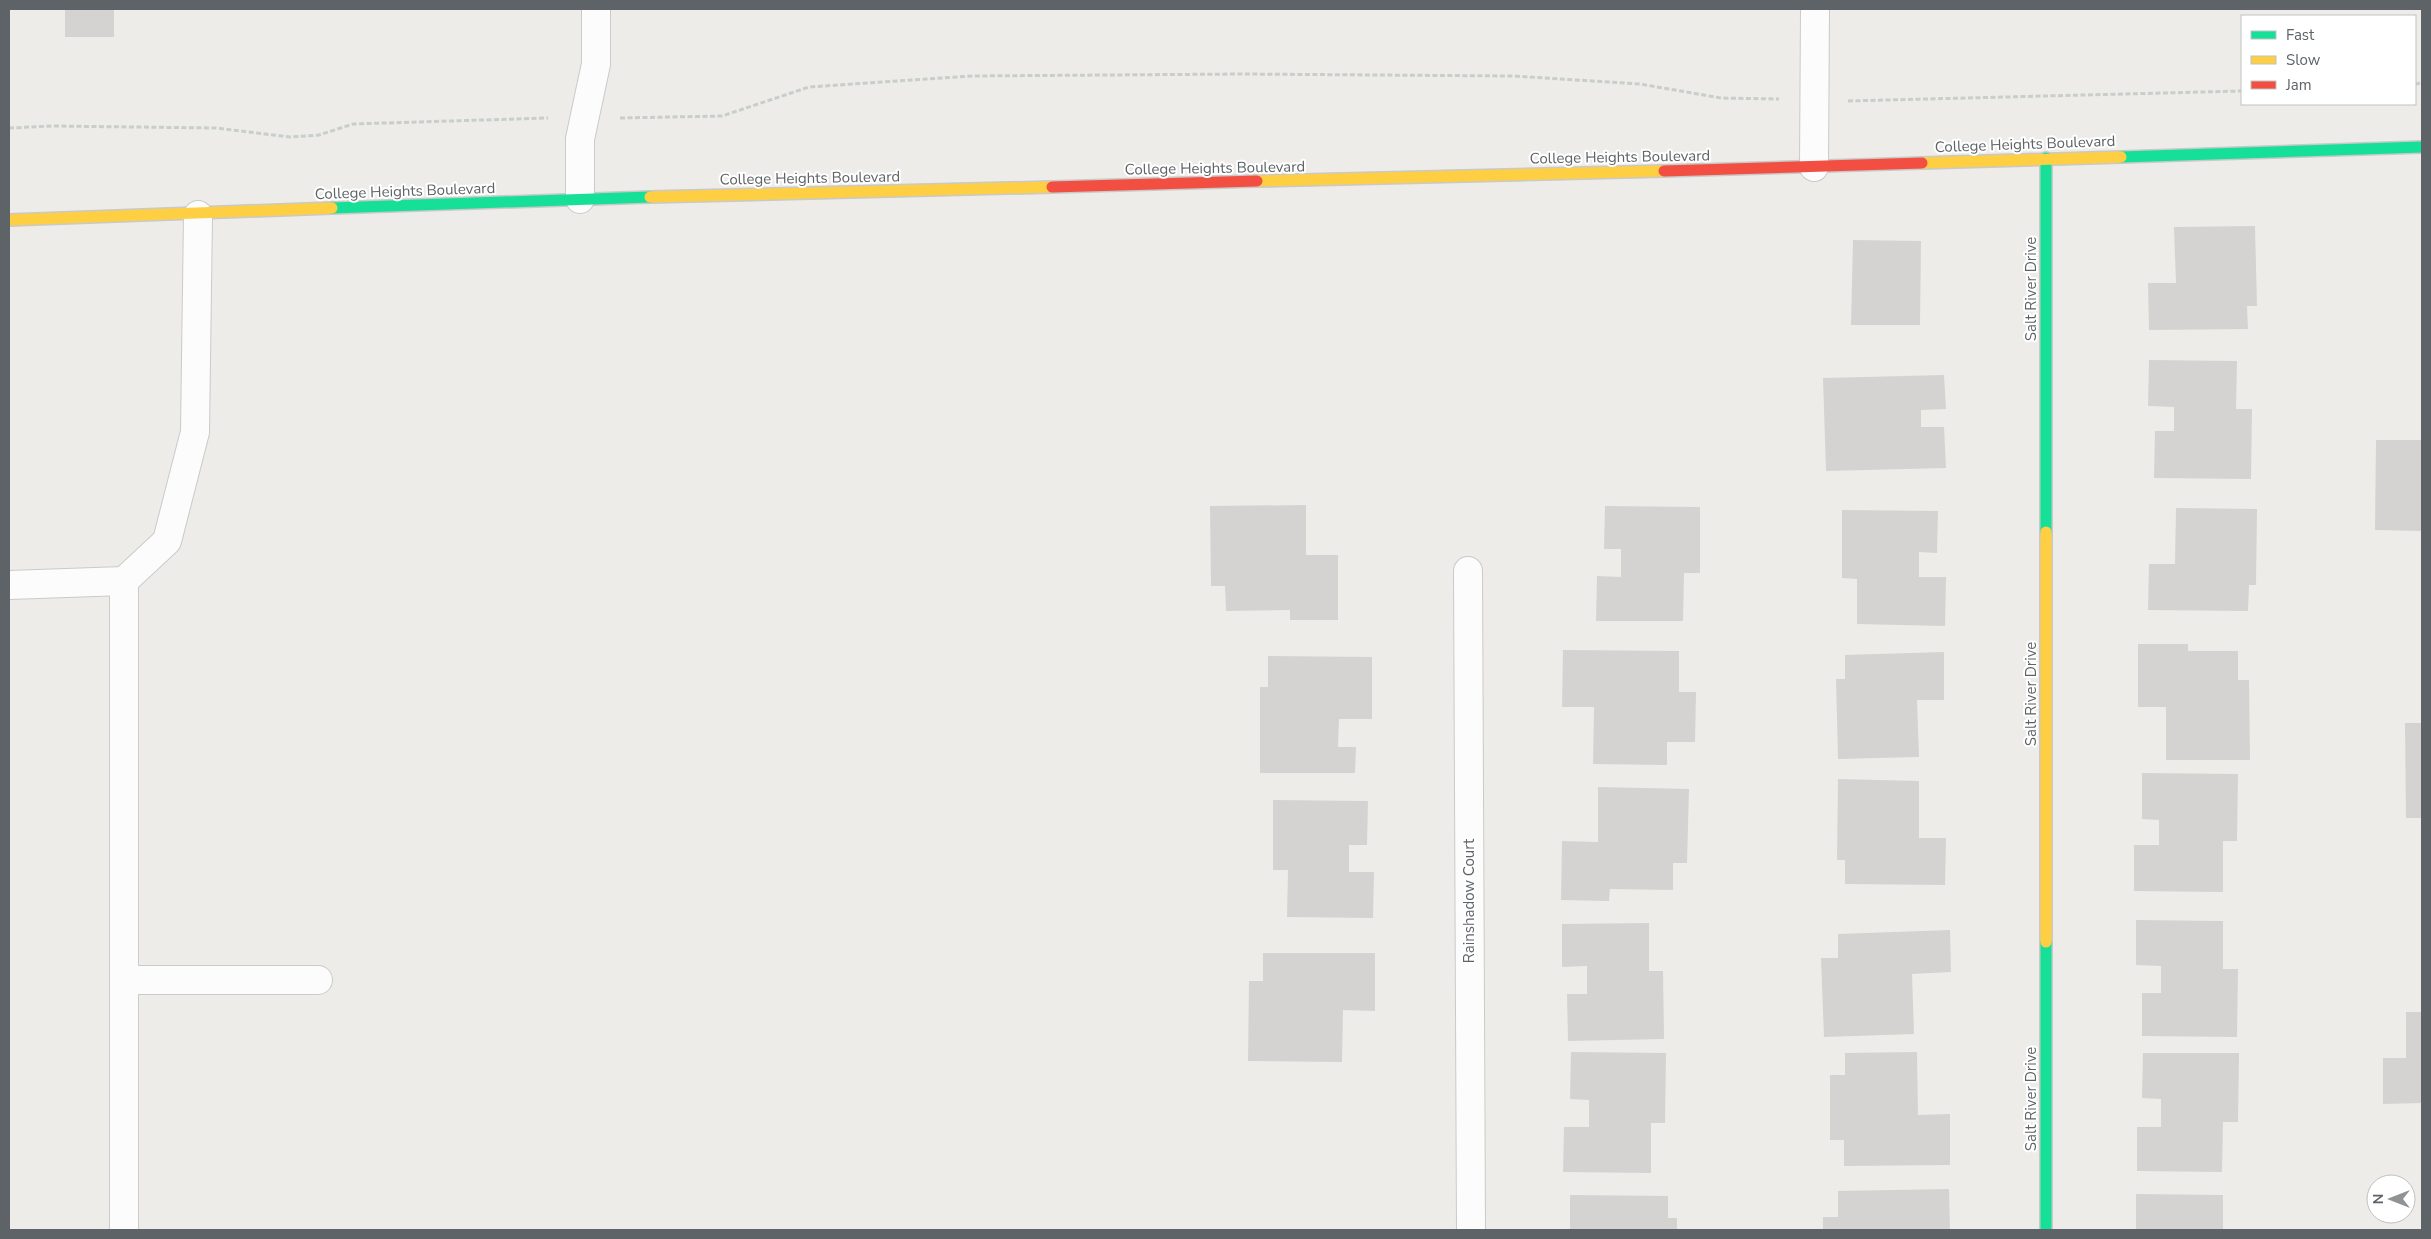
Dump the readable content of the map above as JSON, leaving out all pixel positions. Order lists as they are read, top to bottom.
{
  "streets": {
    "street": ["College Heights Boulevard", "Salt River Drive", "Rainshadow Court"]
  },
  "crossings": [
    ["College Heights Boulevard", "Salt River Drive"]
  ],
  "legend": ["Fast", "Slow", "Jam"],
  "north": "left"
}
